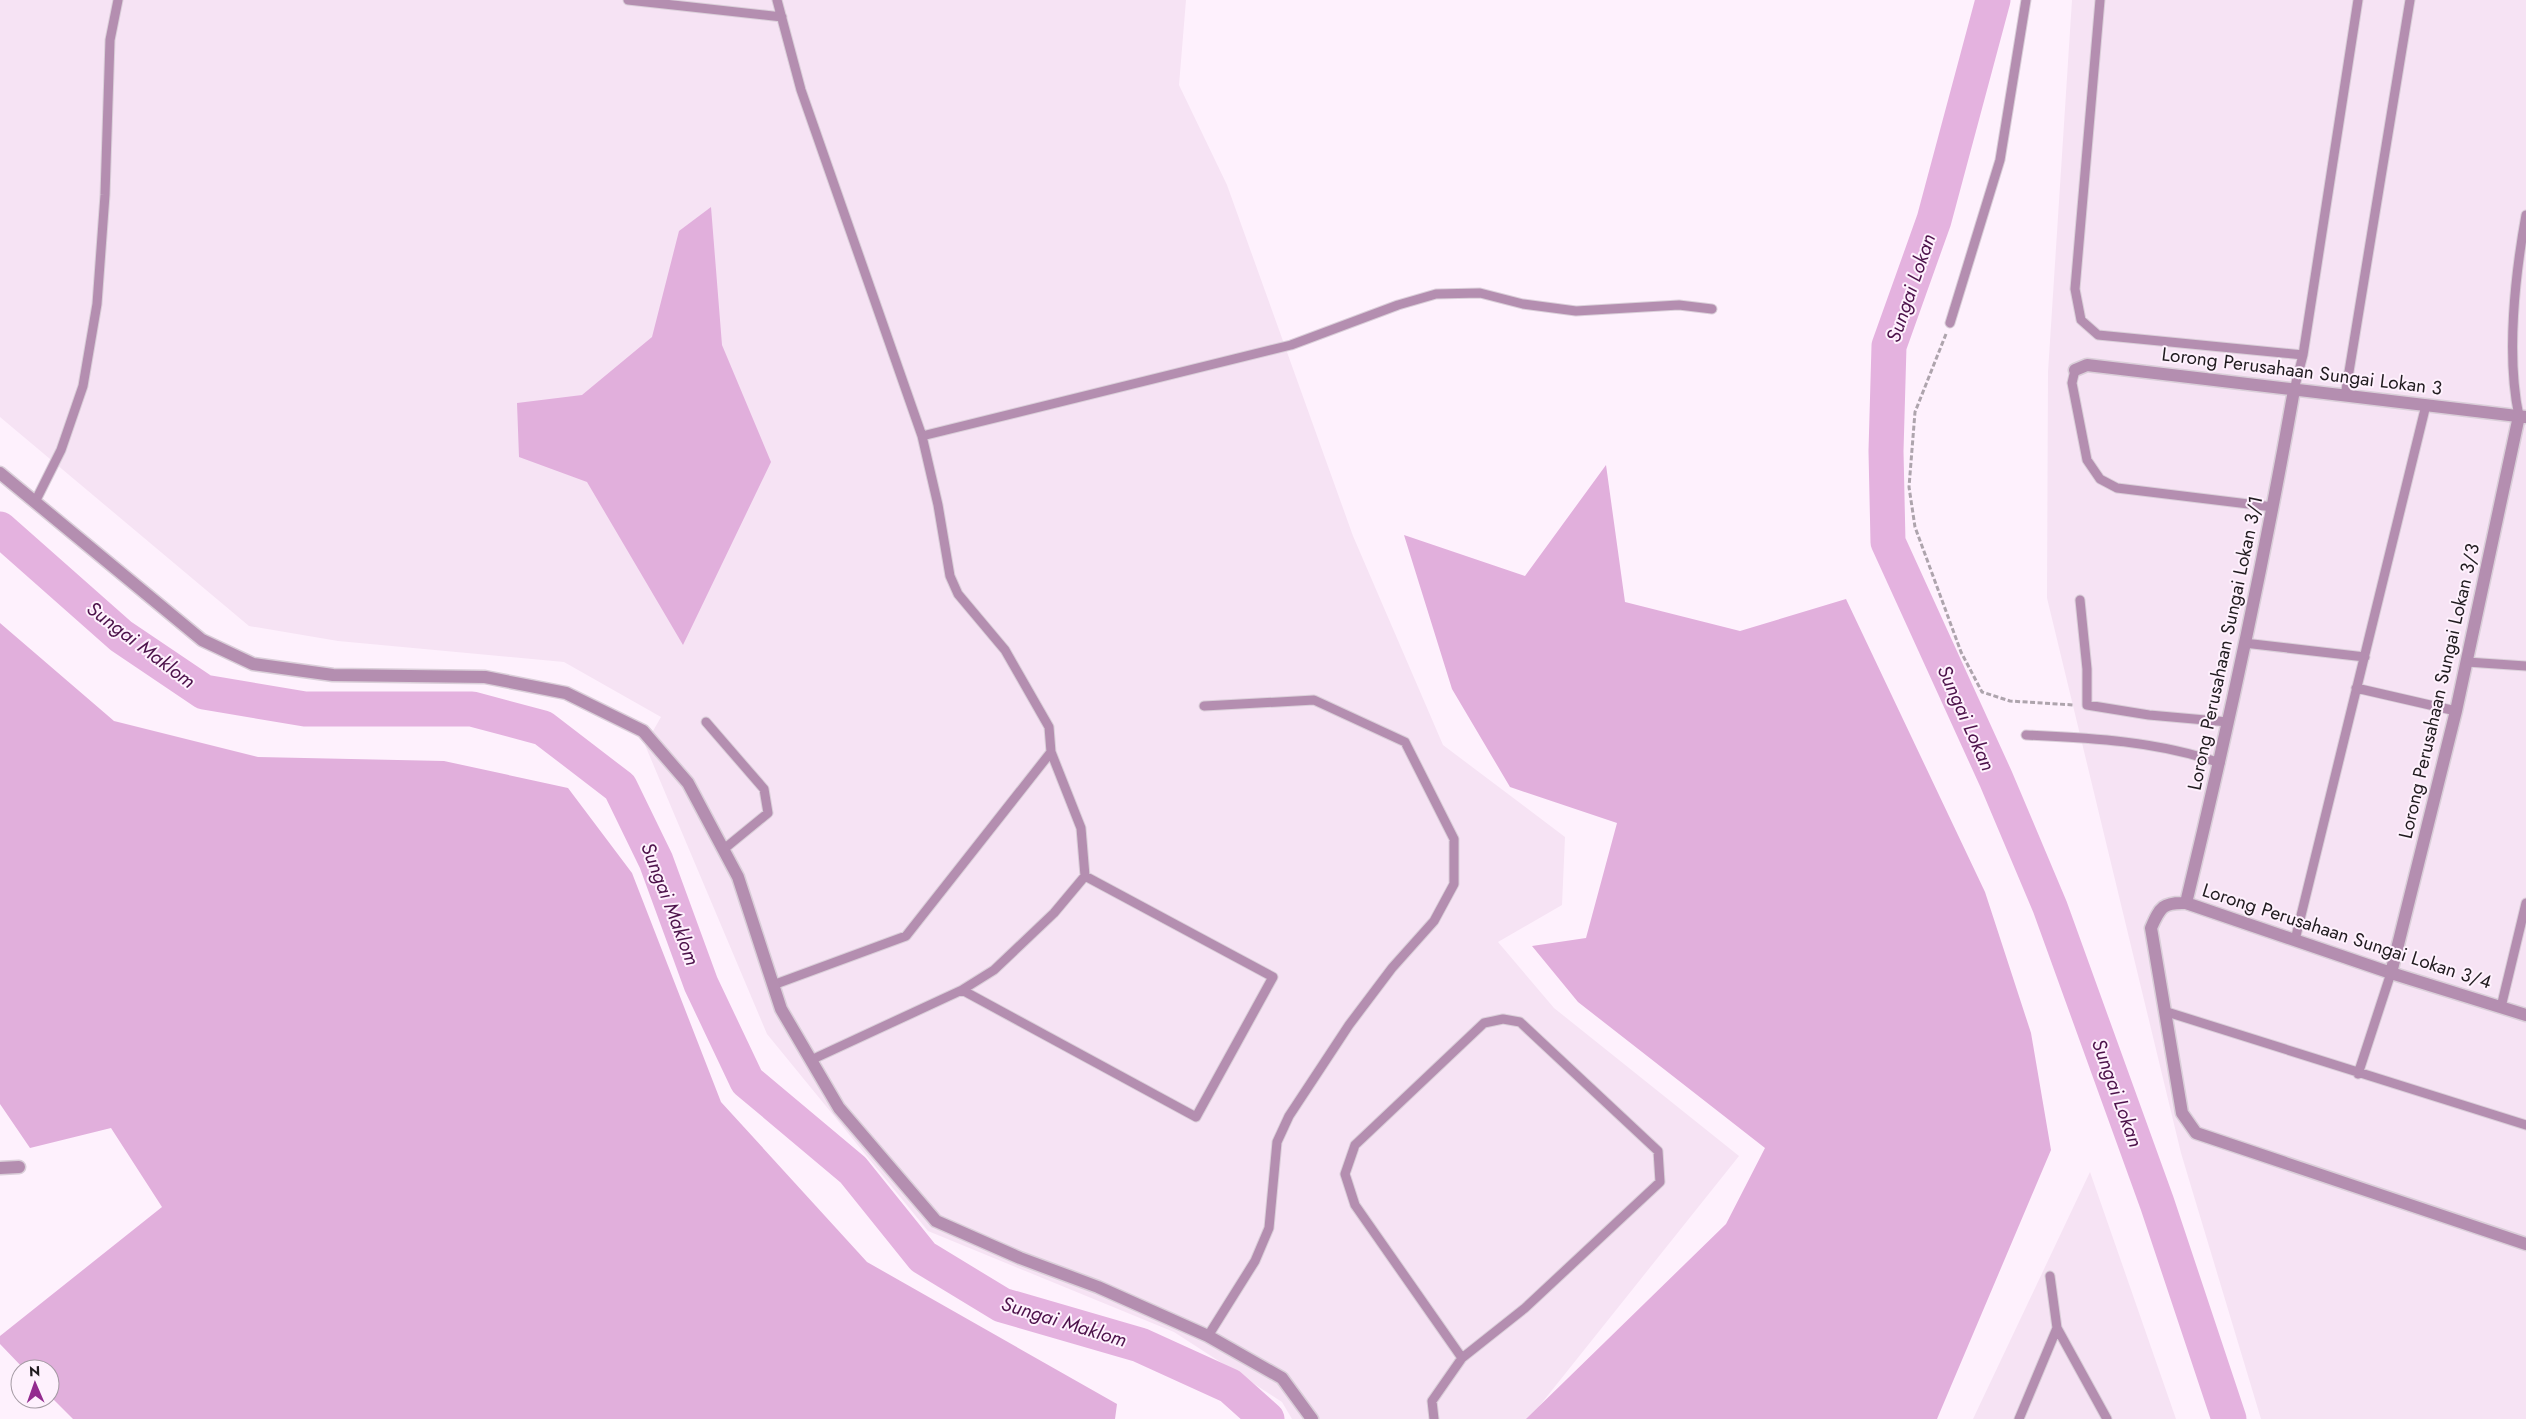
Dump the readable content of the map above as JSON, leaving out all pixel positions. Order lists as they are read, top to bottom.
{
  "streets": {
    "street": [
      "Lorong Perusahaan Sungai Lokan 3",
      "Lorong Perusahaan Sungai Lokan 3/1",
      "Lorong Perusahaan Sungai Lokan 3/3",
      "Lorong Perusahaan Sungai Lokan 3/4"
    ]
  },
  "crossings": [
    ["Lorong Perusahaan Sungai Lokan 3", "Lorong Perusahaan Sungai Lokan 3/1"],
    ["Lorong Perusahaan Sungai Lokan 3", "Lorong Perusahaan Sungai Lokan 3/3"],
    ["Lorong Perusahaan Sungai Lokan 3/1", "Lorong Perusahaan Sungai Lokan 3/4"],
    ["Lorong Perusahaan Sungai Lokan 3/3", "Lorong Perusahaan Sungai Lokan 3/4"]
  ],
  "water": ["Sungai Lokan", "Sungai Maklom"],
  "north": "top"
}
